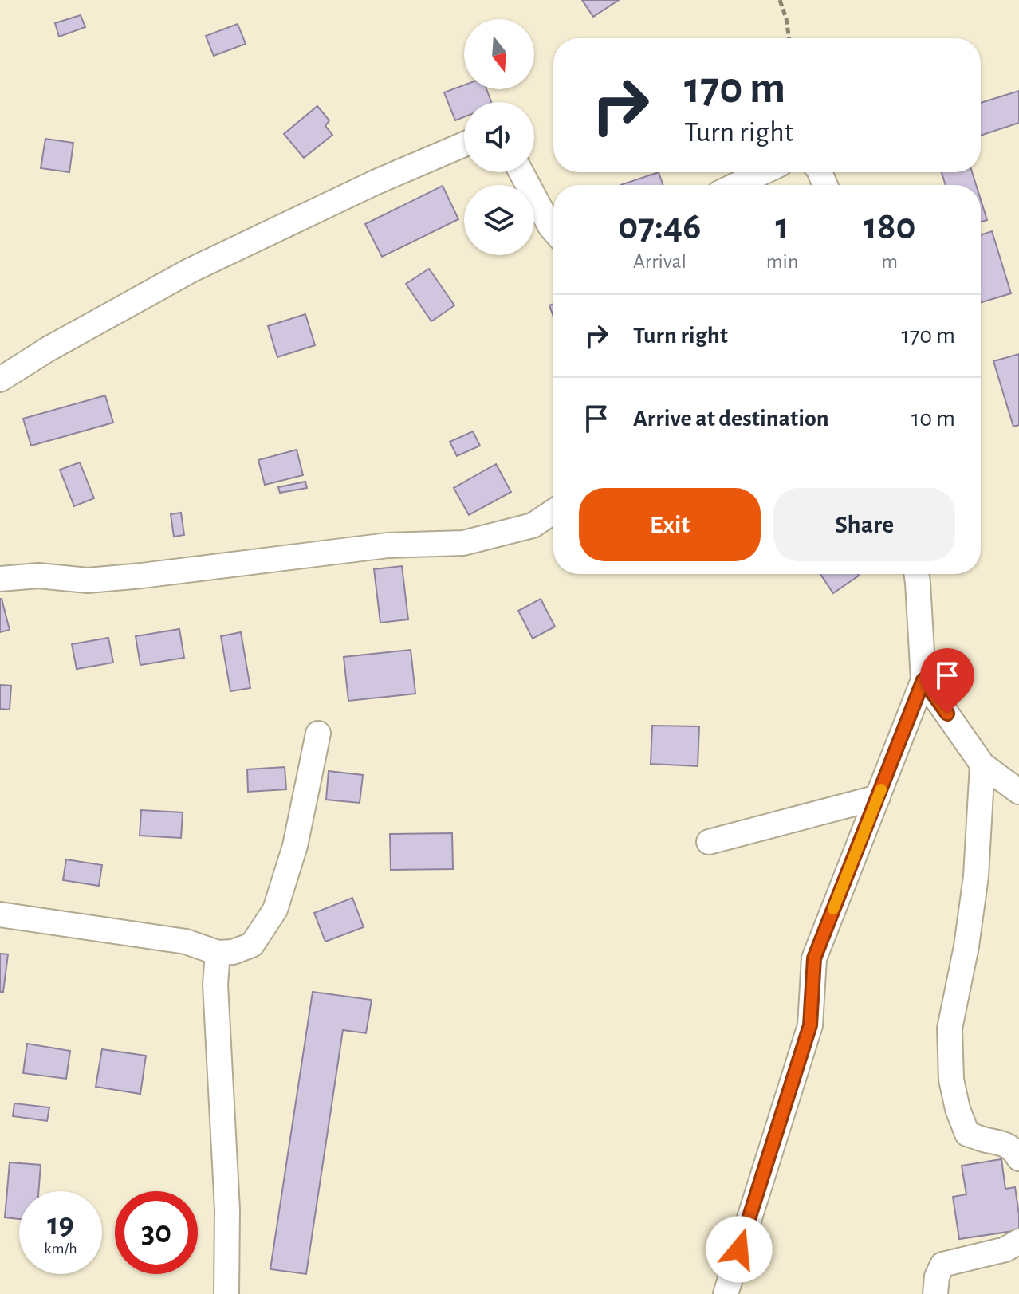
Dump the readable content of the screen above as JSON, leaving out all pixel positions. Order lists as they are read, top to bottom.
{
  "north": "bottom",
  "page": {
    "turn": ["170 m", "Turn right"],
    "eta": [
      "07:46",
      "Arrival",
      "1",
      "min",
      "180",
      "m"
    ],
    "list": [
      {
        "name": "Turn right",
        "value": "170 m"
      },
      {
        "name": "Arrive at destination",
        "value": "10 m"
      }
    ],
    "buttons": ["Exit", "Share"],
    "speed": "19 km/h",
    "limit": "30"
  }
}
